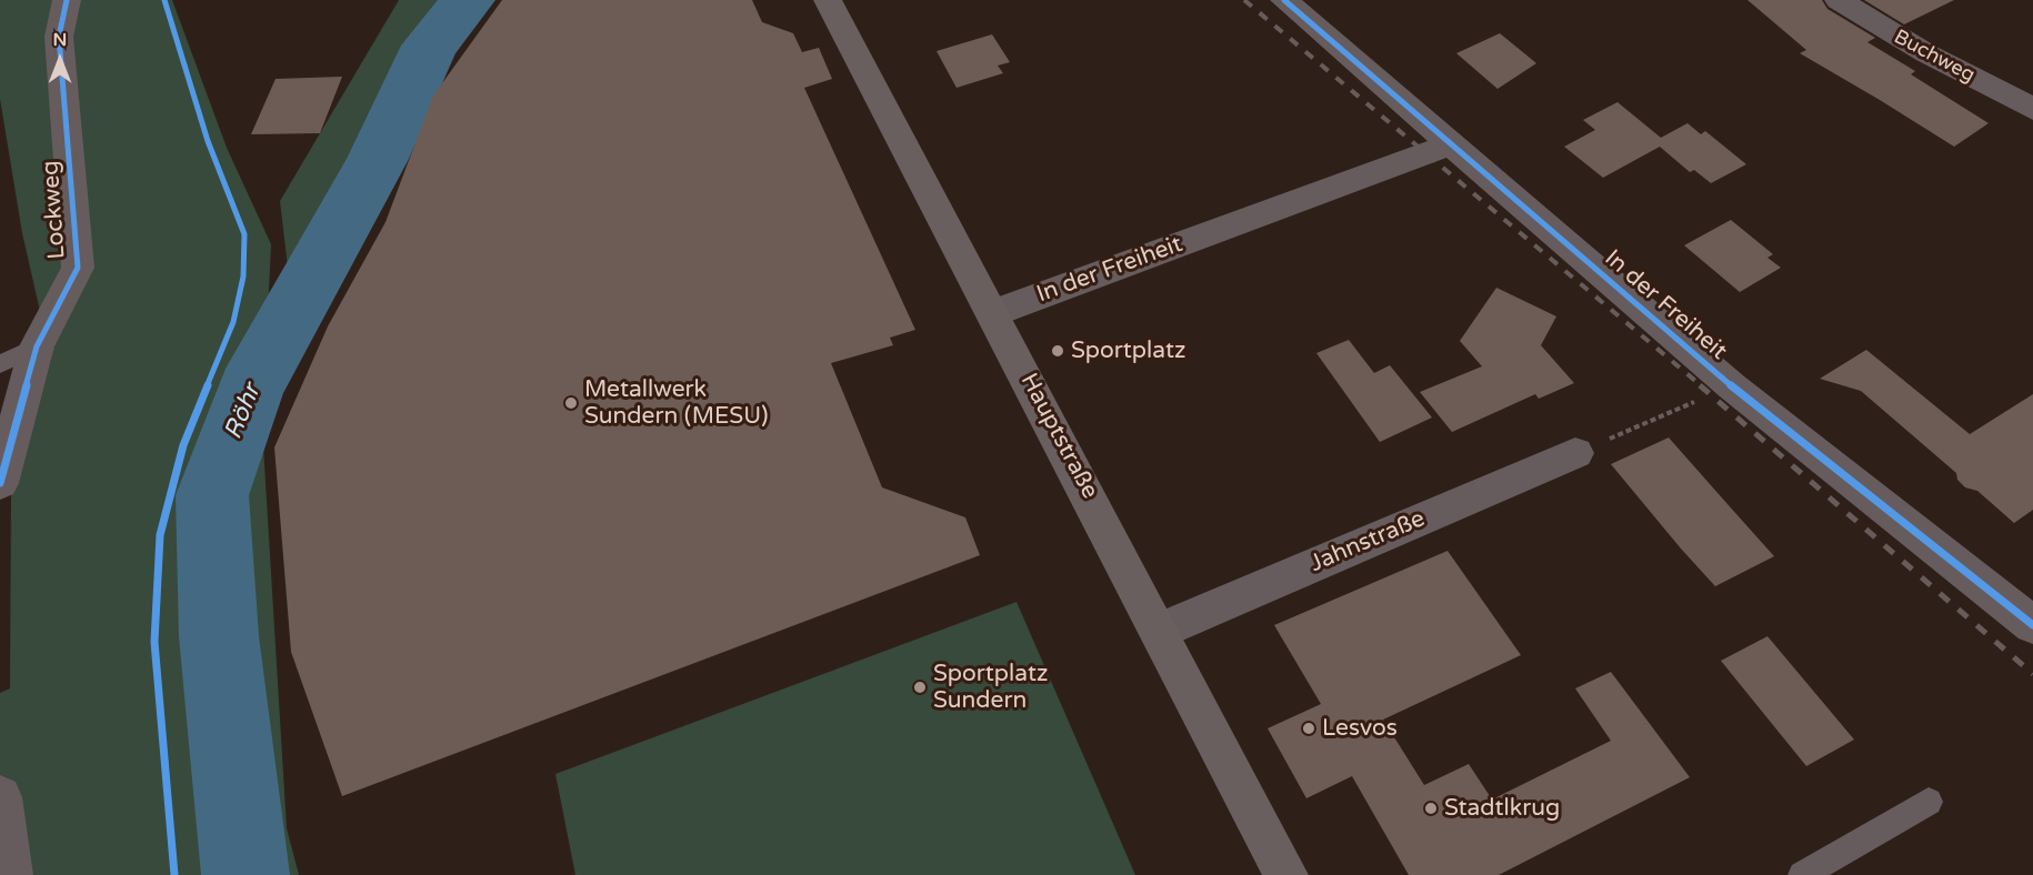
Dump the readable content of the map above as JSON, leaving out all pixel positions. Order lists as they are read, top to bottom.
{
  "streets": {
    "main road": ["Hauptstraße"],
    "street": [
      "Buchweg",
      "Lockweg",
      "In der Freiheit",
      "Jahnstraße"
    ]
  },
  "crossings": [
    ["In der Freiheit", "Hauptstraße"],
    ["Hauptstraße", "Jahnstraße"]
  ],
  "water": ["Röhr"],
  "places": [
    "Sportplatz",
    "Metallwerk Sundern (MESU)",
    "Sportplatz Sundern",
    "Lesvos",
    "Stadtlkrug"
  ],
  "north": "top"
}
